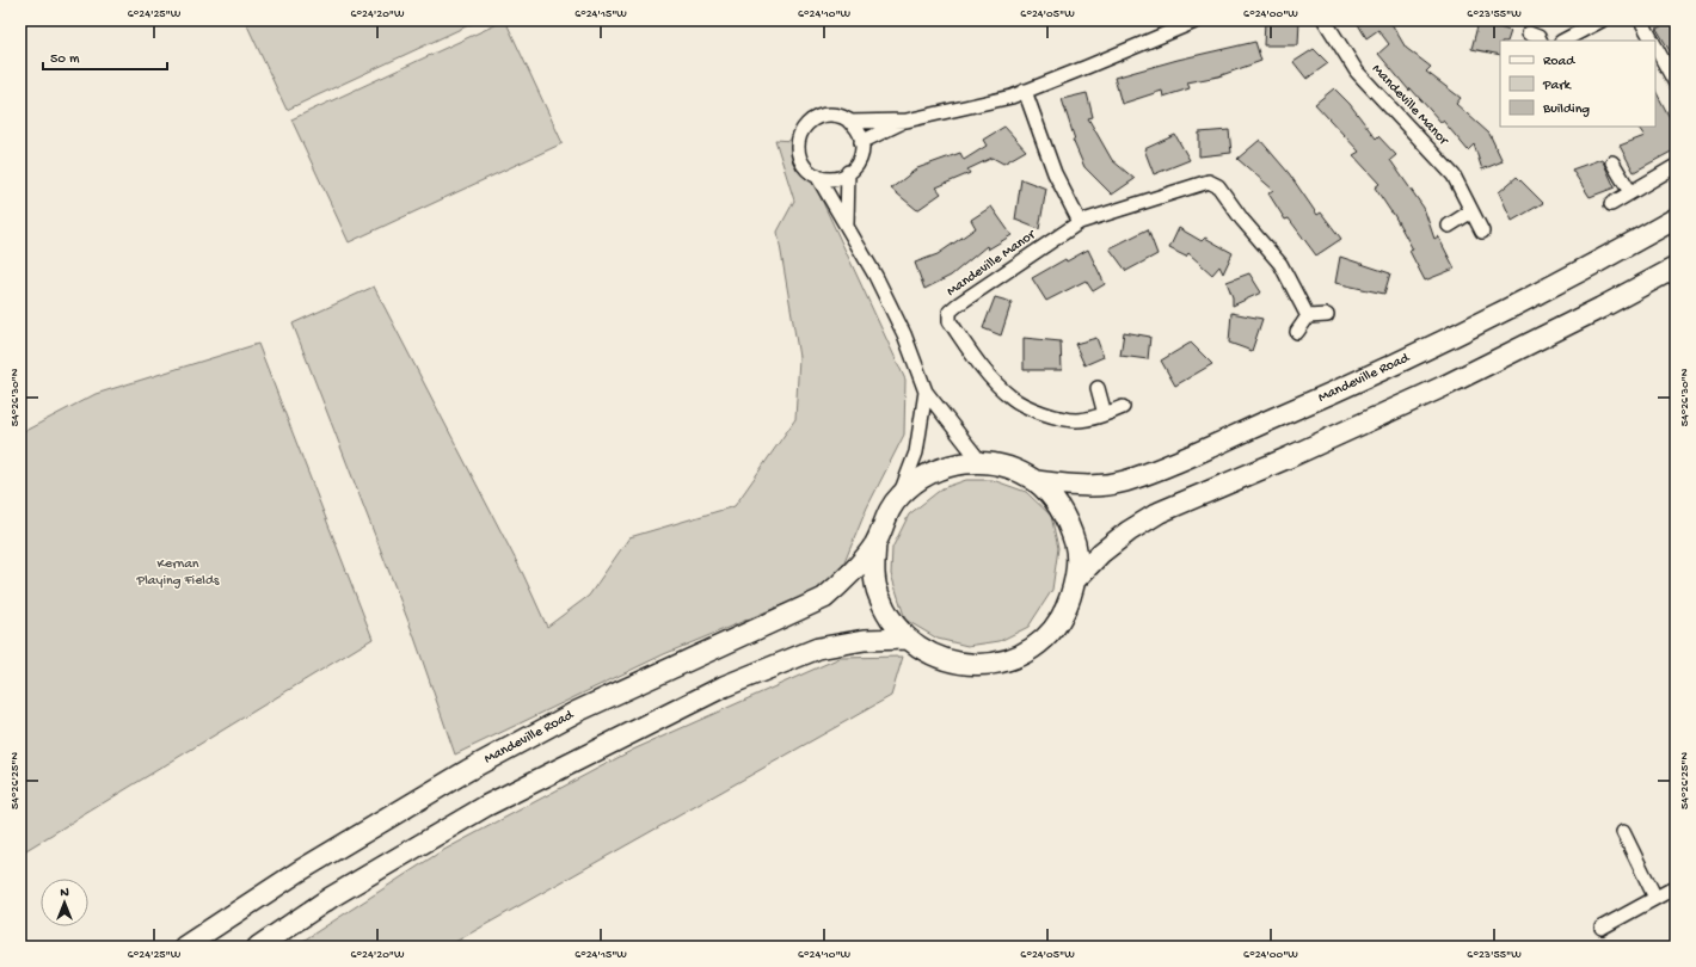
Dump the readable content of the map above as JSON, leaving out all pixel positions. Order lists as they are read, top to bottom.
{
  "streets": {
    "main road": ["Mandeville Road"],
    "street": ["Mandeville Manor"]
  },
  "parks": ["Kernan Playing Fields"],
  "legend": ["Road", "Park", "Building"],
  "scale_bar": "50 m",
  "north": "top",
  "coordinates": [
    "6°24'25\"W",
    "6°24'20\"W",
    "6°24'15\"W",
    "6°24'10\"W",
    "6°24'05\"W",
    "6°24'00\"W",
    "6°23'55\"W",
    "54°26'30\"N",
    "54°26'25\"N"
  ]
}
